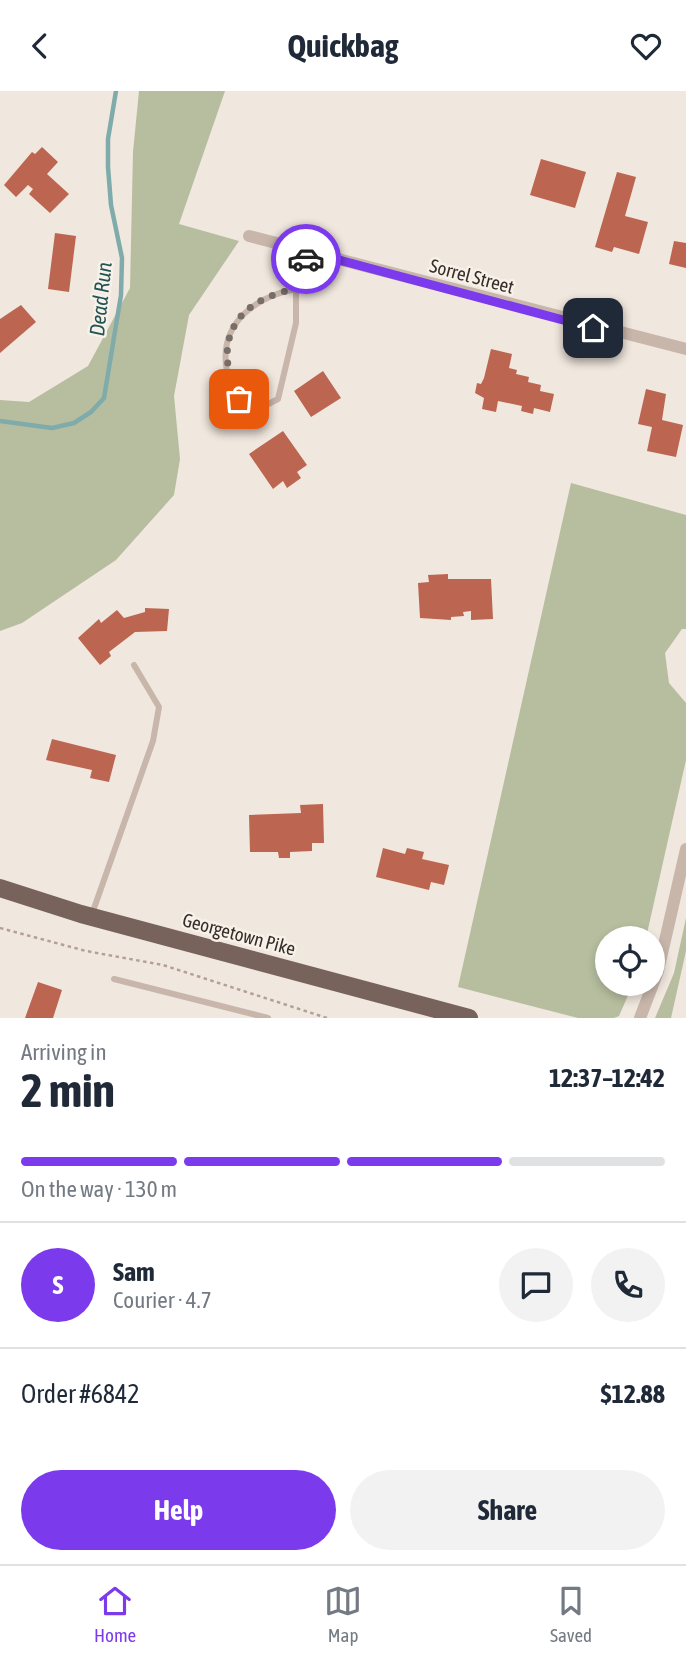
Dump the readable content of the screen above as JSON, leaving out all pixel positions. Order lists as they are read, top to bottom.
{
  "streets": {
    "main road": ["Georgetown Pike"],
    "street": ["Sorrel Street"]
  },
  "water": ["Dead Run"],
  "page": {
    "header": "Quickbag",
    "heading": ["2 min", "Arriving in", "12:37–12:42"],
    "panel": [
      "Sam",
      "Courier · 4.7",
      "Order #6842",
      "$12.88"
    ],
    "bar": "On the way · 130 m",
    "round": "S",
    "buttons": ["Help", "Share"],
    "tabs": ["Home", "Map", "Saved"]
  }
}
